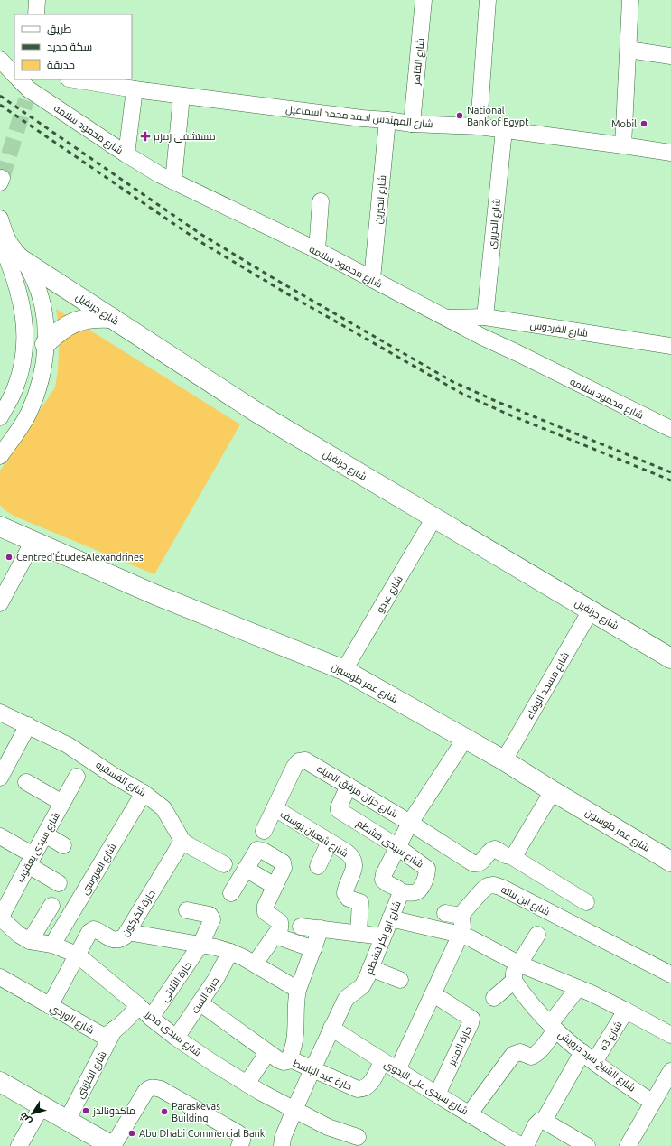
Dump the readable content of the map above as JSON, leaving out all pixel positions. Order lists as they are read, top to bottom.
{
  "streets": {
    "main road": ["شارع جرنفيل", "شارع عمر طوسون"],
    "street": [
      "شارع القاهر",
      "شارع المهندس احمد محمد اسماعيل",
      "شارع محمود سلامه",
      "شارع الخيرين",
      "شارع الحريرى",
      "شارع الفردوس",
      "شارع عبدو",
      "شارع مسجد الوفاء",
      "شارع الفسقيه",
      "شارع خزان مرفق المياه",
      "شارع شعبان يوسف",
      "شارع سيدى قشطم",
      "شارع سيدى يعقوب",
      "شارع العروسى",
      "شارع ابن نباته",
      "حارة الكركون",
      "شارع ابو بكر قشطم",
      "حارة الألاتى",
      "حارة الست",
      "شارع الوردي",
      "شارع سيدى محرز",
      "شارع 63",
      "حارة المدبر",
      "شارع الشيخ سيد درويش",
      "شارع الخازنتى",
      "حارة عبد الباسط",
      "شارع سيدى على البدوى"
    ]
  },
  "crossings": [
    ["شارع القاهر", "شارع المهندس احمد محمد اسماعيل"],
    ["شارع المهندس احمد محمد اسماعيل", "شارع الخيرين"],
    ["شارع المهندس احمد محمد اسماعيل", "شارع الحريرى"],
    ["شارع محمود سلامه", "شارع الخيرين"],
    ["شارع محمود سلامه", "شارع الفردوس"],
    ["شارع الحريرى", "شارع الفردوس"],
    ["شارع جرنفيل", "شارع عبدو"],
    ["شارع جرنفيل", "شارع مسجد الوفاء"],
    ["شارع عبدو", "شارع عمر طوسون"],
    ["شارع عمر طوسون", "شارع مسجد الوفاء"],
    ["شارع عمر طوسون", "شارع ابو بكر قشطم"],
    ["شارع الفسقيه", "شارع العروسى"],
    ["شارع الفسقيه", "حارة الكركون"],
    ["شارع خزان مرفق المياه", "شارع شعبان يوسف"],
    ["شارع خزان مرفق المياه", "شارع سيدى قشطم"],
    ["شارع خزان مرفق المياه", "شارع ابو بكر قشطم"],
    ["شارع سيدى قشطم", "شارع ابو بكر قشطم"],
    ["شارع سيدى يعقوب", "شارع سيدى محرز"],
    ["شارع العروسى", "شارع سيدى محرز"],
    ["حارة الكركون", "شارع الوردي"],
    ["حارة الكركون", "شارع سيدى محرز"],
    ["شارع ابو بكر قشطم", "شارع سيدى محرز"],
    ["شارع ابو بكر قشطم", "حارة عبد الباسط"],
    ["شارع ابو بكر قشطم", "شارع سيدى على البدوى"],
    ["حارة الألاتى", "شارع سيدى محرز"],
    ["حارة الست", "شارع سيدى محرز"],
    ["حارة الست", "حارة عبد الباسط"],
    ["شارع الوردي", "شارع سيدى محرز"],
    ["شارع الوردي", "شارع الخازنتى"],
    ["شارع 63", "شارع الشيخ سيد درويش"],
    ["حارة المدبر", "شارع سيدى على البدوى"],
    ["حارة عبد الباسط", "شارع سيدى على البدوى"]
  ],
  "places": {
    "other": [
      "National Bank of Egypt",
      "Mobil",
      "Centred'ÉtudesAlexandrines",
      "ماكدونالدز",
      "Paraskevas Building",
      "Abu Dhabi Commercial Bank"
    ],
    "health": ["مستشفى زمزم"]
  },
  "legend": ["طريق", "سكة حديد", "حديقة"],
  "north": "bottom left"
}
